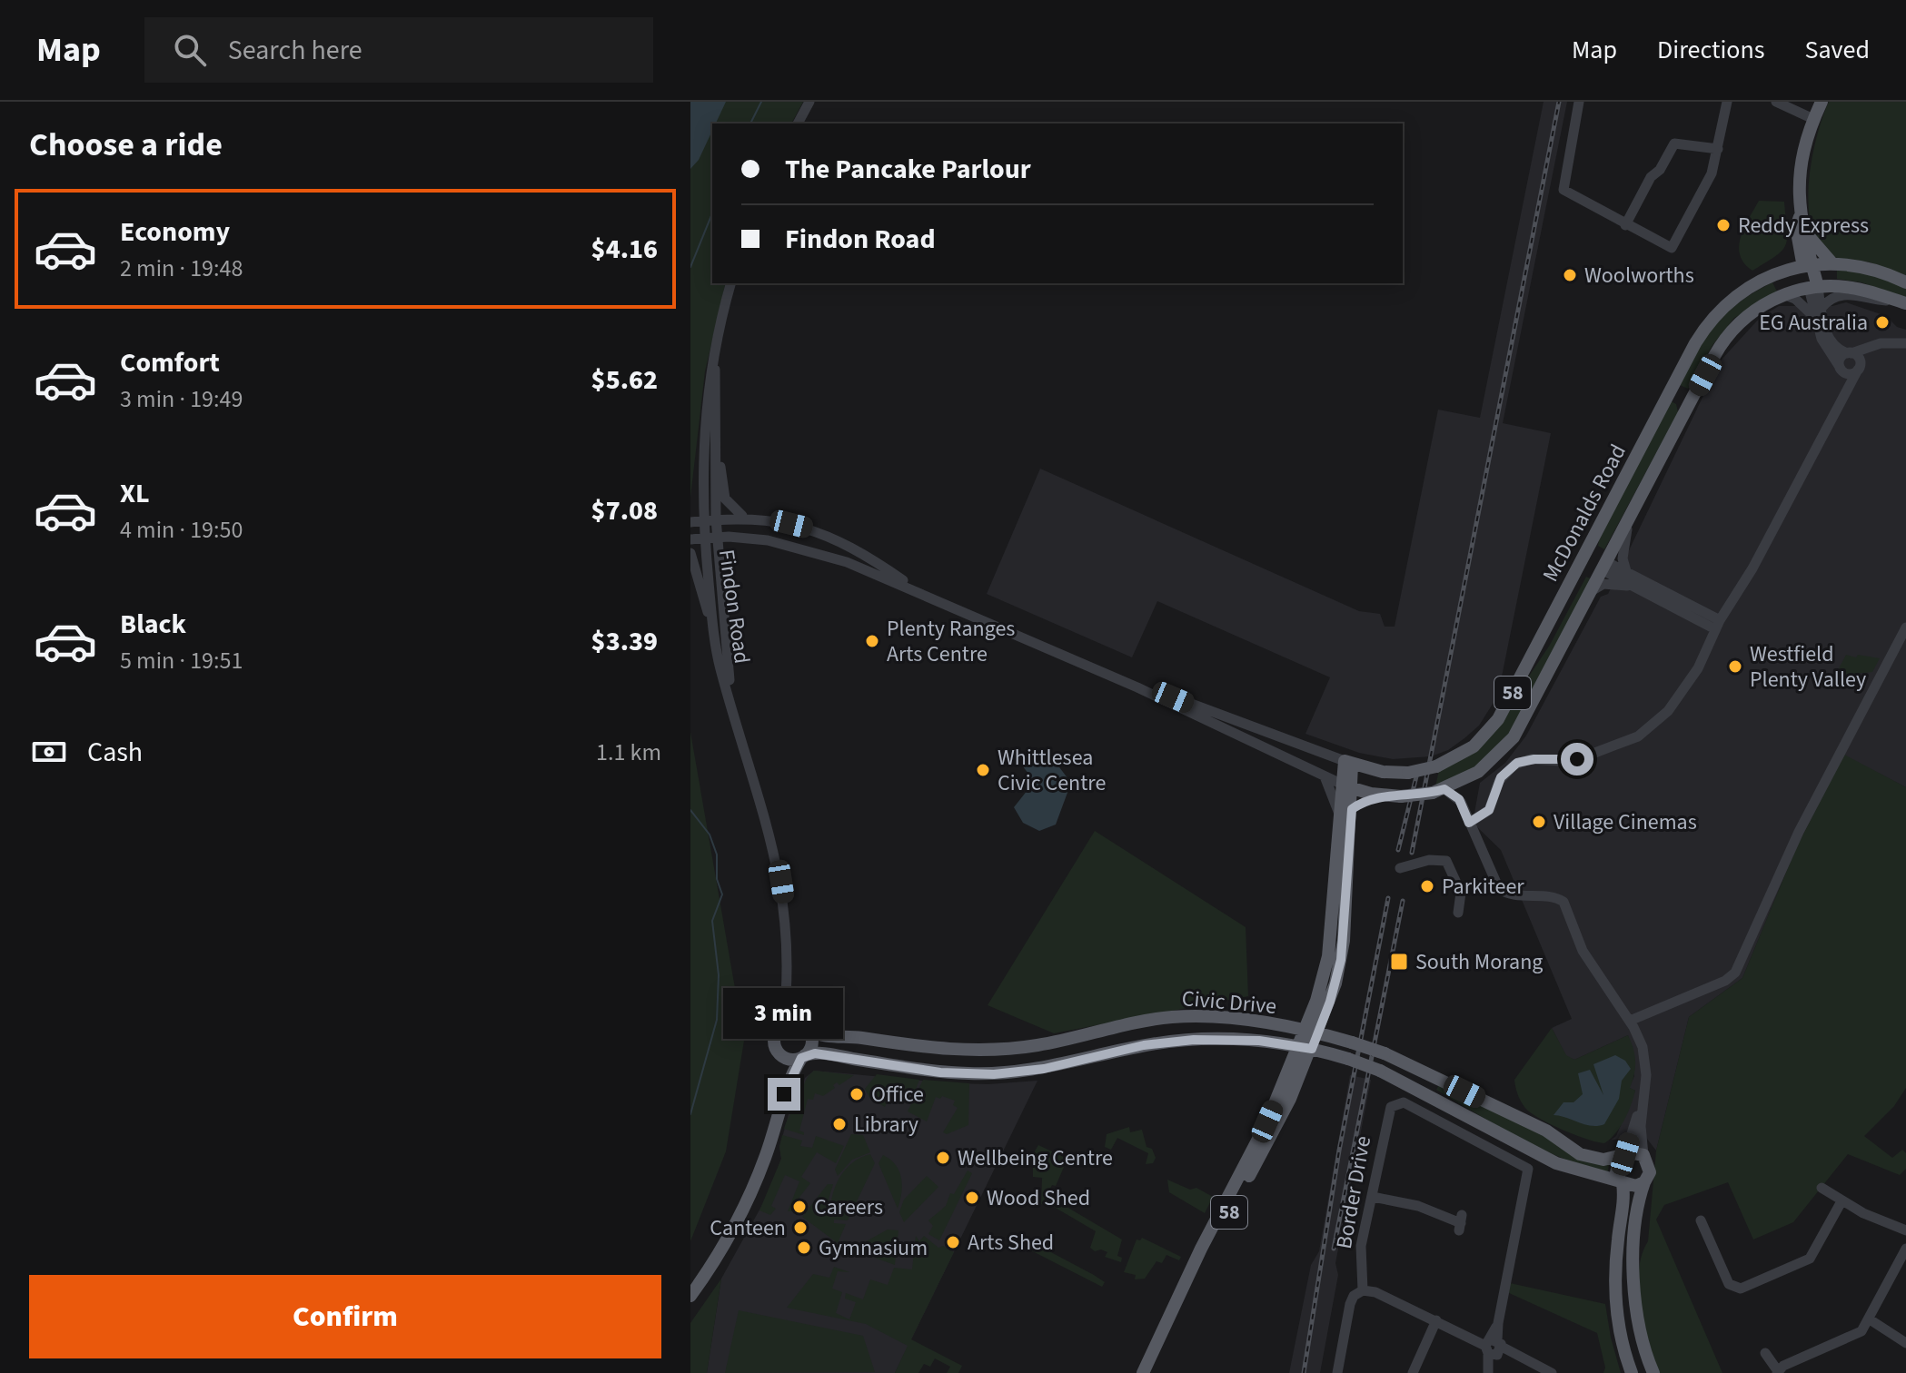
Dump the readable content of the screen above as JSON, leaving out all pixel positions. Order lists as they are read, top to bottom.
{
  "streets": {
    "main road": ["McDonalds Road", "58", "Civic Drive"],
    "street": ["Findon Road", "Border Drive"]
  },
  "crossings": [
    ["McDonalds Road", "58"],
    ["Findon Road", "Civic Drive"],
    ["58", "Civic Drive"]
  ],
  "places": {
    "other": [
      "Reddy Express",
      "Woolworths",
      "EG Australia",
      "Plenty Ranges Arts Centre",
      "Westfield Plenty Valley",
      "Whittlesea Civic Centre",
      "Village Cinemas",
      "Parkiteer",
      "Office",
      "Library",
      "Wellbeing Centre",
      "Wood Shed",
      "Careers",
      "Canteen",
      "Arts Shed",
      "Gymnasium"
    ],
    "transit": ["South Morang"]
  },
  "page": {
    "header": "Map",
    "search": "Search here",
    "nav": ["Map", "Directions", "Saved"],
    "heading": "Choose a ride",
    "banner": ["The Pancake Parlour", "Findon Road"],
    "list": [
      {
        "name": "Economy",
        "note": "2 min · 19:48",
        "value": "$4.16"
      },
      {
        "name": "Comfort",
        "note": "3 min · 19:49",
        "value": "$5.62"
      },
      {
        "name": "XL",
        "note": "4 min · 19:50",
        "value": "$7.08"
      },
      {
        "name": "Black",
        "note": "5 min · 19:51",
        "value": "$3.39"
      }
    ],
    "pay": ["Cash", "1.1 km"],
    "bubble": "3 min",
    "buttons": "Confirm"
  }
}
